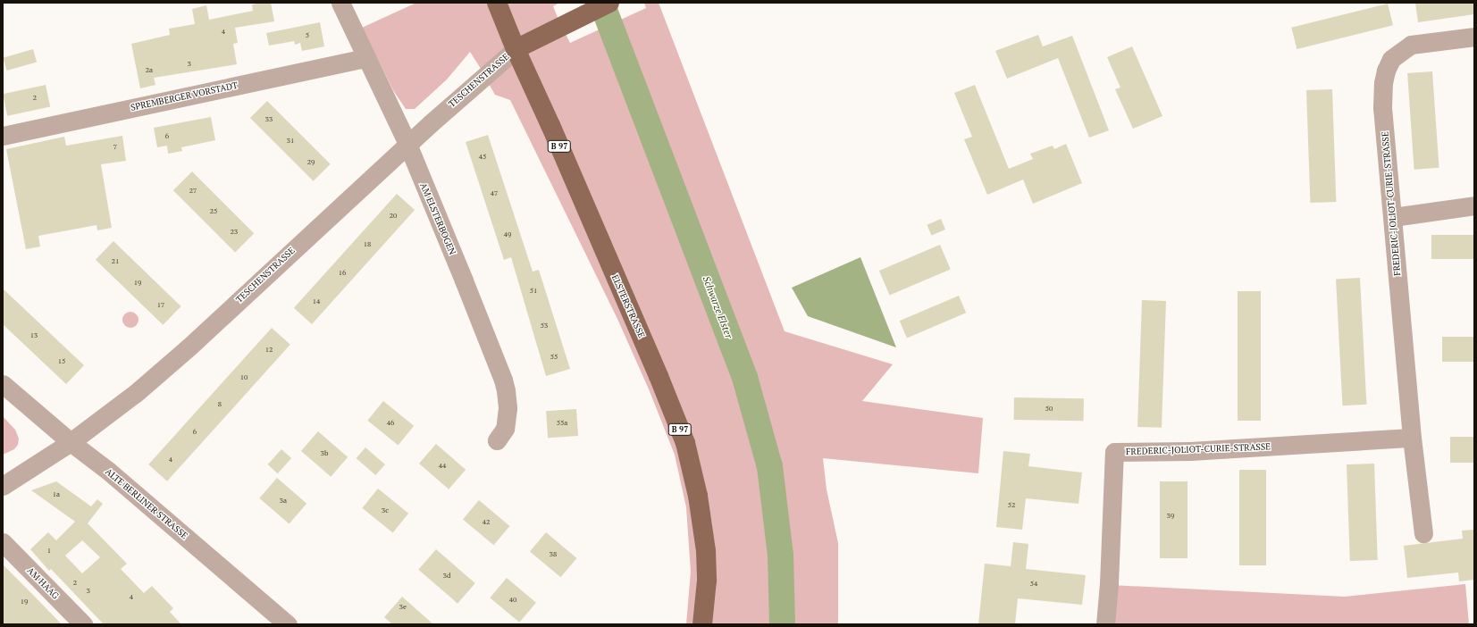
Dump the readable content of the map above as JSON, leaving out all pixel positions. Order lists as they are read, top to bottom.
{
  "streets": {
    "main road": ["B 97", "ELSTERSTRASSE"],
    "street": [
      "TESCHENSTRASSE",
      "SPREMBERGER VORSTADT",
      "FREDERIC-JOLIOT-CURIE-STRASSE",
      "AM ELSTERBOGEN",
      "ALTE BERLINER STRASSE",
      "AM HAAG"
    ]
  },
  "crossings": [
    ["TESCHENSTRASSE", "AM ELSTERBOGEN"],
    ["TESCHENSTRASSE", "ELSTERSTRASSE"],
    ["TESCHENSTRASSE", "ALTE BERLINER STRASSE"],
    ["SPREMBERGER VORSTADT", "AM ELSTERBOGEN"]
  ],
  "water": ["Schwarze Elster"],
  "house_numbers": [
    "4",
    "5",
    "3",
    "2a",
    "2",
    "33",
    "6",
    "31",
    "7",
    "45",
    "29",
    "27",
    "47",
    "25",
    "20",
    "23",
    "49",
    "18",
    "21",
    "16",
    "19",
    "51",
    "14",
    "17",
    "53",
    "13",
    "12",
    "55",
    "15",
    "10",
    "8",
    "50",
    "46",
    "55a",
    "6",
    "3b",
    "4",
    "44",
    "1a",
    "3a",
    "52",
    "3c",
    "39",
    "42",
    "1",
    "38",
    "3d",
    "2",
    "54",
    "3",
    "4",
    "40",
    "19",
    "3e"
  ]
}
